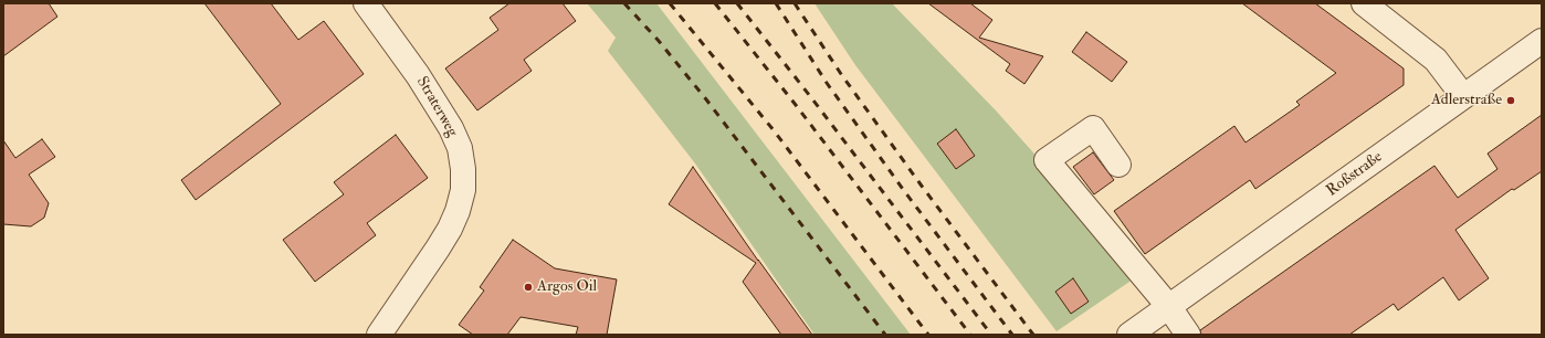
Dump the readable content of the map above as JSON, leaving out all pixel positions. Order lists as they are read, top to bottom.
{
  "streets": {
    "street": ["Straterweg", "Roßstraße"]
  },
  "places": ["Adlerstraße", "Argos Oil"]
}
